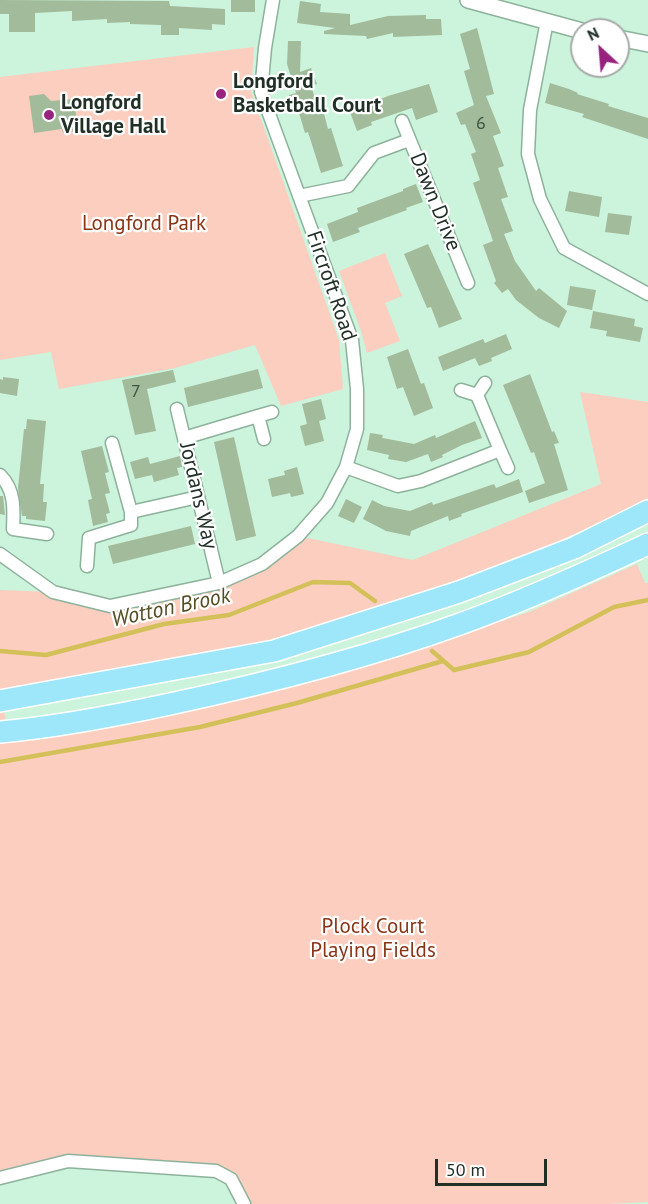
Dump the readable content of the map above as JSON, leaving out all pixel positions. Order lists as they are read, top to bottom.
{
  "streets": {
    "street": ["Dawn Drive", "Fircroft Road", "Jordans Way"]
  },
  "crossings": [
    ["Fircroft Road", "Jordans Way"]
  ],
  "water": ["Wotton Brook"],
  "parks": ["Longford Park", "Plock Court Playing Fields"],
  "places": ["Longford Basketball Court", "Longford Village Hall"],
  "house_numbers": ["6", "7"],
  "scale_bar": "50 m",
  "north": "top left"
}
